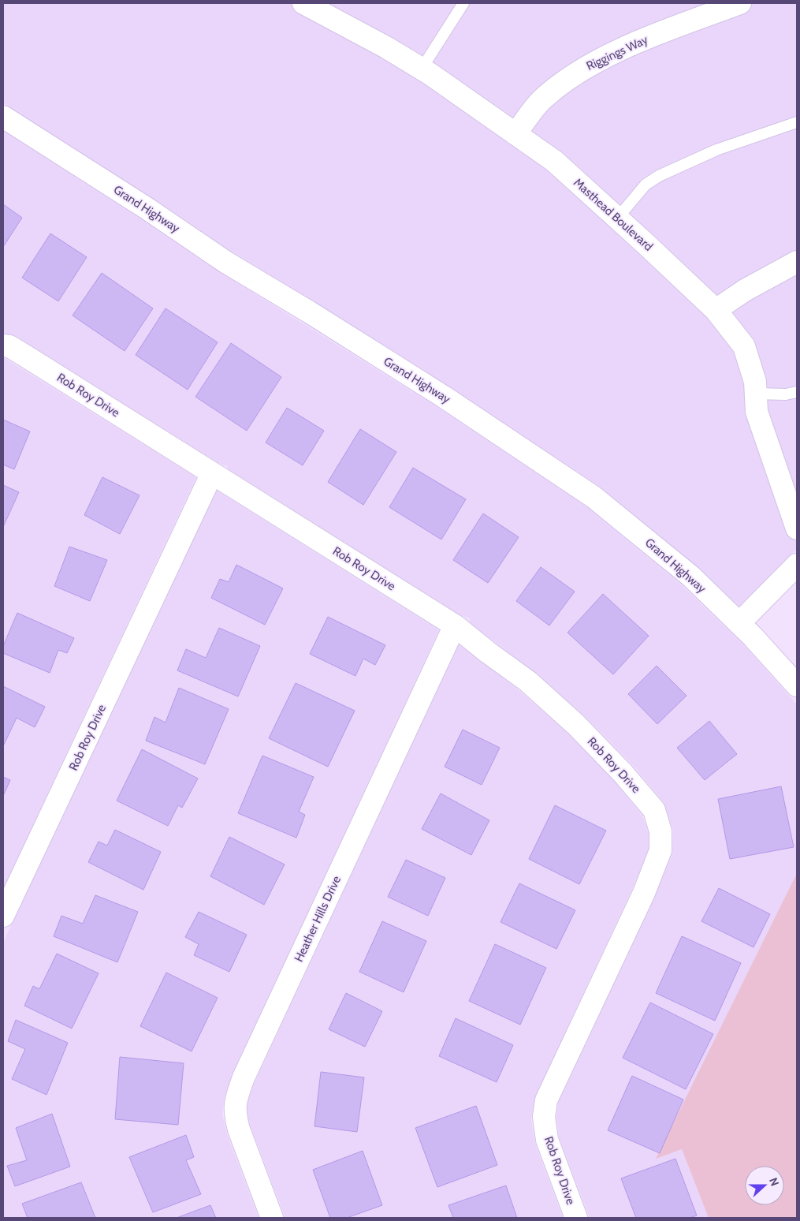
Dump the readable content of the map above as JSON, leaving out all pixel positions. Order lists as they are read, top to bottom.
{
  "streets": {
    "street": [
      "Riggings Way",
      "Grand Highway",
      "Masthead Boulevard",
      "Rob Roy Drive",
      "Heather Hills Drive"
    ]
  },
  "crossings": [
    ["Riggings Way", "Masthead Boulevard"],
    ["Rob Roy Drive", "Heather Hills Drive"]
  ],
  "north": "right"
}
